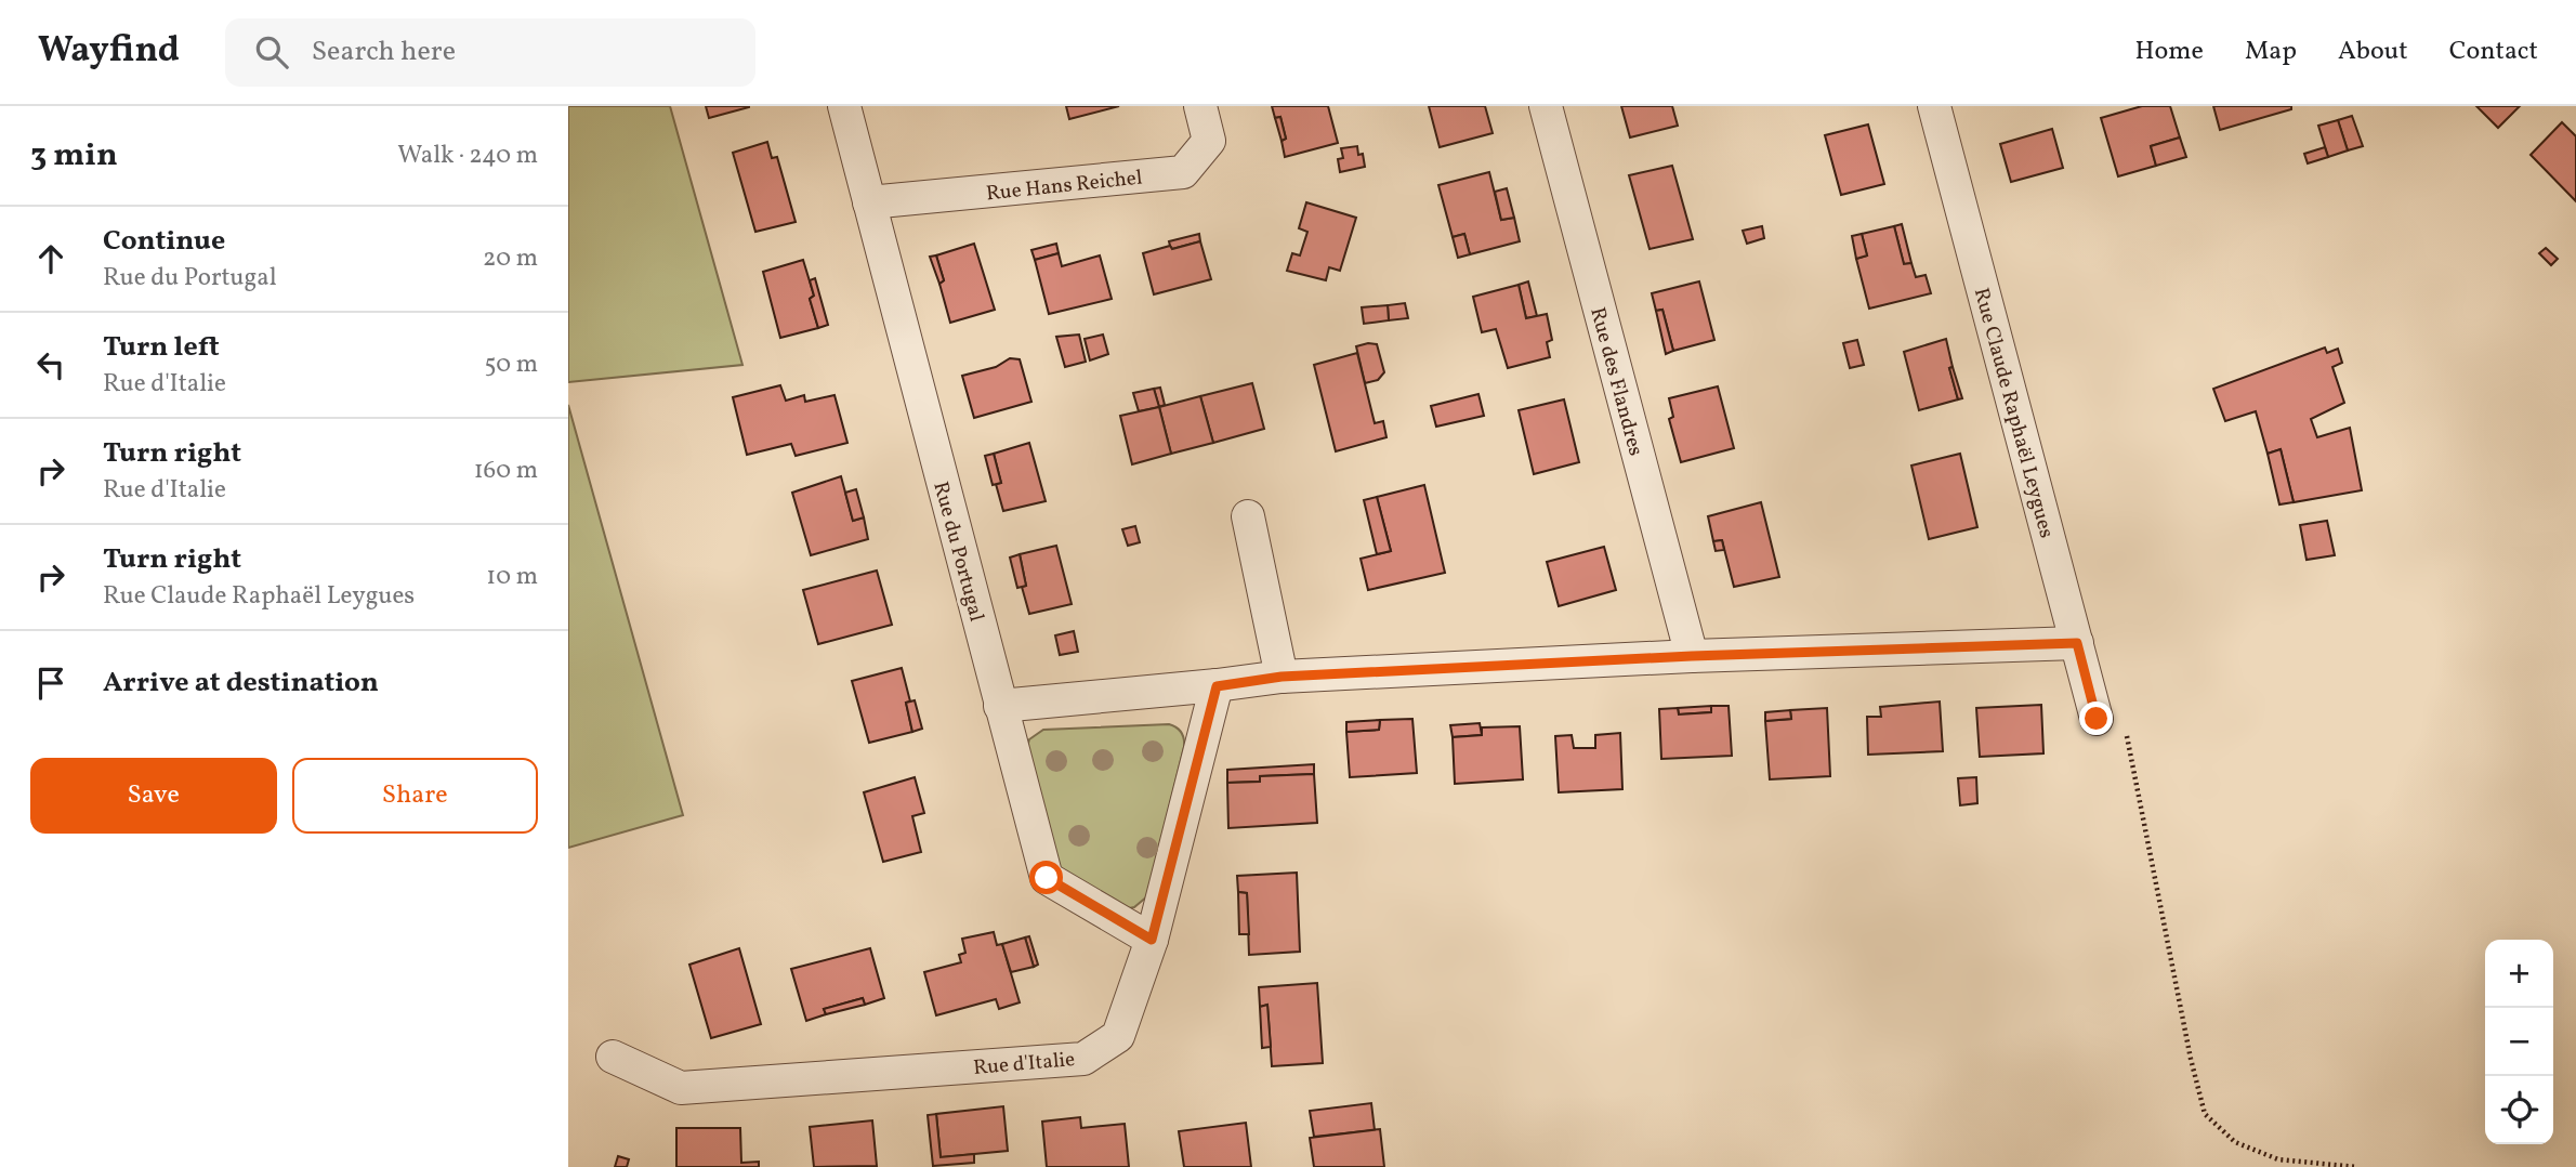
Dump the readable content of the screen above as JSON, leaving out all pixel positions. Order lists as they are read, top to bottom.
{
  "streets": {
    "street": [
      "Rue Hans Reichel",
      "Rue des Flandres",
      "Rue Claude Raphaël Leygues",
      "Rue du Portugal",
      "Rue d'Italie"
    ]
  },
  "crossings": [
    ["Rue Hans Reichel", "Rue du Portugal"],
    ["Rue du Portugal", "Rue d'Italie"]
  ],
  "page": {
    "header": "Wayfind",
    "search": "Search here",
    "nav": [
      "Home",
      "Map",
      "About",
      "Contact"
    ],
    "heading": ["3 min", "Walk · 240 m"],
    "list": [
      ["Continue", "Rue du Portugal", "20 m"],
      ["Turn left", "Rue d'Italie", "50 m"],
      ["Turn right", "Rue d'Italie", "160 m"],
      ["Turn right", "Rue Claude Raphaël Leygues", "10 m"],
      "Arrive at destination"
    ],
    "buttons": ["Save", "Share"],
    "map_buttons": ["+", "−"]
  }
}
